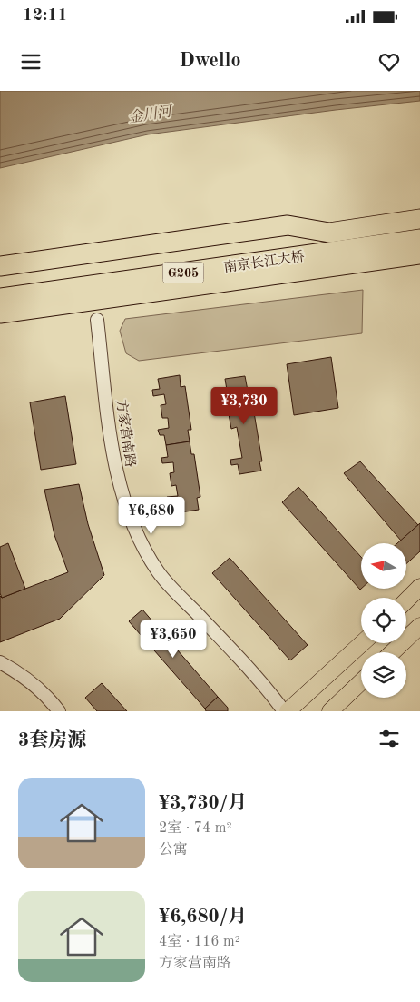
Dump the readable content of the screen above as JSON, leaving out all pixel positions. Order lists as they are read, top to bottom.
{
  "streets": {
    "highway": ["南京长江大桥", "G205"],
    "street": ["方家营南路"]
  },
  "water": ["金川河"],
  "north": "left",
  "page": {
    "status": "12:11",
    "header": "Dwello",
    "price": ["¥3,730", "¥6,680", "¥3,650"],
    "heading": "3套房源",
    "list": [
      {
        "name": "¥3,730/月",
        "note": "2室 · 74 m² · 公寓"
      },
      {
        "name": "¥6,680/月",
        "note": "4室 · 116 m² · 方家营南路"
      }
    ]
  }
}
